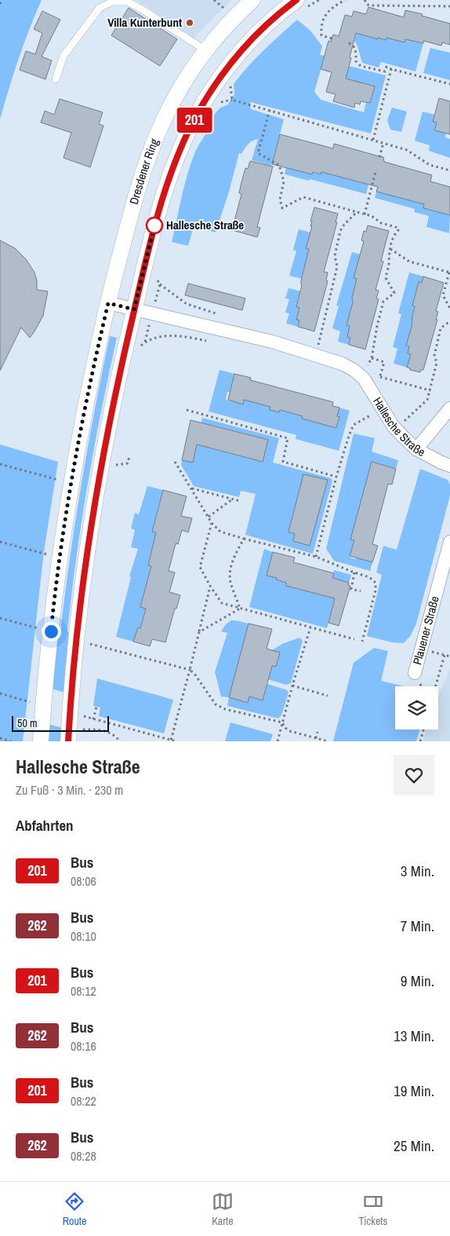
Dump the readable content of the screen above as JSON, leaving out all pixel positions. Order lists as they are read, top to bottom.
{
  "streets": {
    "street": ["Dresdener Ring", "Hallesche Straße", "Plauener Straße"]
  },
  "places": ["Villa Kunterbunt", "Hallesche Straße"],
  "lines": ["bus line 201"],
  "scale_bar": "50 m",
  "page": {
    "on_map": "201",
    "scale": "50 m",
    "heading": [
      ["Hallesche Straße", "Zu Fuß · 3 Min. · 230 m"],
      "Abfahrten"
    ],
    "list": [
      {
        "mark": "201",
        "name": "Bus",
        "note": "08:06",
        "value": "3 Min."
      },
      {
        "mark": "262",
        "name": "Bus",
        "note": "08:10",
        "value": "7 Min."
      },
      {
        "mark": "201",
        "name": "Bus",
        "note": "08:12",
        "value": "9 Min."
      },
      {
        "mark": "262",
        "name": "Bus",
        "note": "08:16",
        "value": "13 Min."
      },
      {
        "mark": "201",
        "name": "Bus",
        "note": "08:22",
        "value": "19 Min."
      },
      {
        "mark": "262",
        "name": "Bus",
        "note": "08:28",
        "value": "25 Min."
      }
    ],
    "tabs": ["Route", "Karte", "Tickets"]
  }
}
